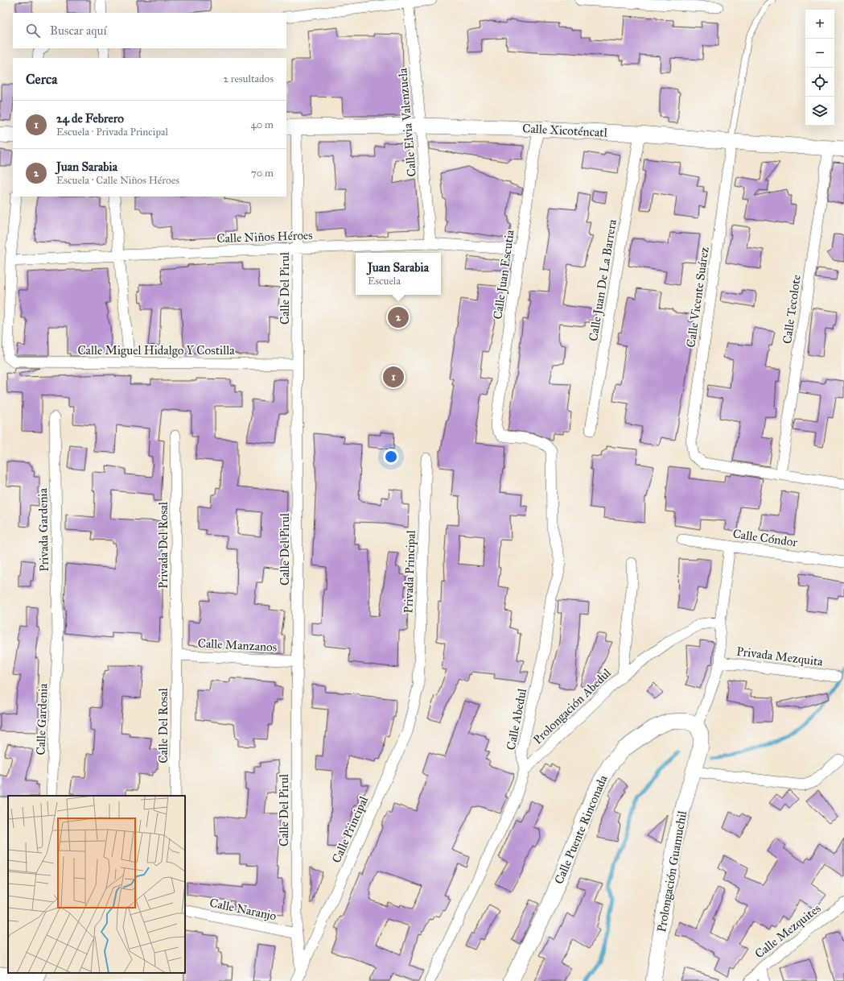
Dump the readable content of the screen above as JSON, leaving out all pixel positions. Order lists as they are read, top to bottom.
{
  "streets": {
    "street": [
      "Calle Elvia Valenzuela",
      "Calle Xicoténcatl",
      "Calle Niños Héroes",
      "Calle Juan Escutia",
      "Calle Juan De La Barrera",
      "Calle Del Pirul",
      "Calle Vicente Suárez",
      "Calle Tecolote",
      "Calle Miguel Hidalgo Y Costilla",
      "Privada Gardenia",
      "Calle Cóndor",
      "Privada Del Rosal",
      "Privada Principal",
      "Calle Manzanos",
      "Privada Mezquita",
      "Prolongación Abedul",
      "Calle Gardenia",
      "Calle Abedul",
      "Calle Del Rosal",
      "Calle Principal",
      "Calle Puente Rinconada",
      "Prolongación Guamuchil",
      "Calle Naranjo",
      "Calle Mezquites"
    ]
  },
  "crossings": [
    ["Calle Elvia Valenzuela", "Calle Xicoténcatl"],
    ["Calle Elvia Valenzuela", "Calle Niños Héroes"],
    ["Calle Xicoténcatl", "Calle Juan Escutia"],
    ["Calle Xicoténcatl", "Calle Juan De La Barrera"],
    ["Calle Xicoténcatl", "Calle Del Pirul"],
    ["Calle Xicoténcatl", "Calle Vicente Suárez"],
    ["Calle Xicoténcatl", "Calle Tecolote"],
    ["Calle Niños Héroes", "Calle Juan Escutia"],
    ["Calle Niños Héroes", "Calle Del Pirul"],
    ["Calle Niños Héroes", "Calle Miguel Hidalgo Y Costilla"],
    ["Calle Juan Escutia", "Calle Abedul"],
    ["Calle Del Pirul", "Calle Miguel Hidalgo Y Costilla"],
    ["Calle Del Pirul", "Calle Manzanos"],
    ["Calle Del Pirul", "Calle Principal"],
    ["Calle Del Pirul", "Calle Naranjo"],
    ["Calle Vicente Suárez", "Calle Tecolote"],
    ["Privada Gardenia", "Calle Gardenia"],
    ["Privada Del Rosal", "Calle Manzanos"],
    ["Privada Del Rosal", "Calle Del Rosal"],
    ["Privada Principal", "Calle Principal"],
    ["Calle Manzanos", "Calle Del Rosal"],
    ["Prolongación Abedul", "Calle Abedul"],
    ["Calle Puente Rinconada", "Prolongación Guamuchil"]
  ],
  "page": {
    "map_buttons": ["+", "−"],
    "search": "Buscar aquí",
    "heading": ["Cerca", "2 resultados"],
    "list": [
      {
        "mark": "1",
        "name": "24 de Febrero",
        "note": "Escuela · Privada Principal",
        "value": "40 m"
      },
      {
        "mark": "2",
        "name": "Juan Sarabia",
        "note": "Escuela · Calle Niños Héroes",
        "value": "70 m"
      }
    ],
    "popup": ["Juan Sarabia", "Escuela"],
    "pins": ["2", "1"]
  }
}
